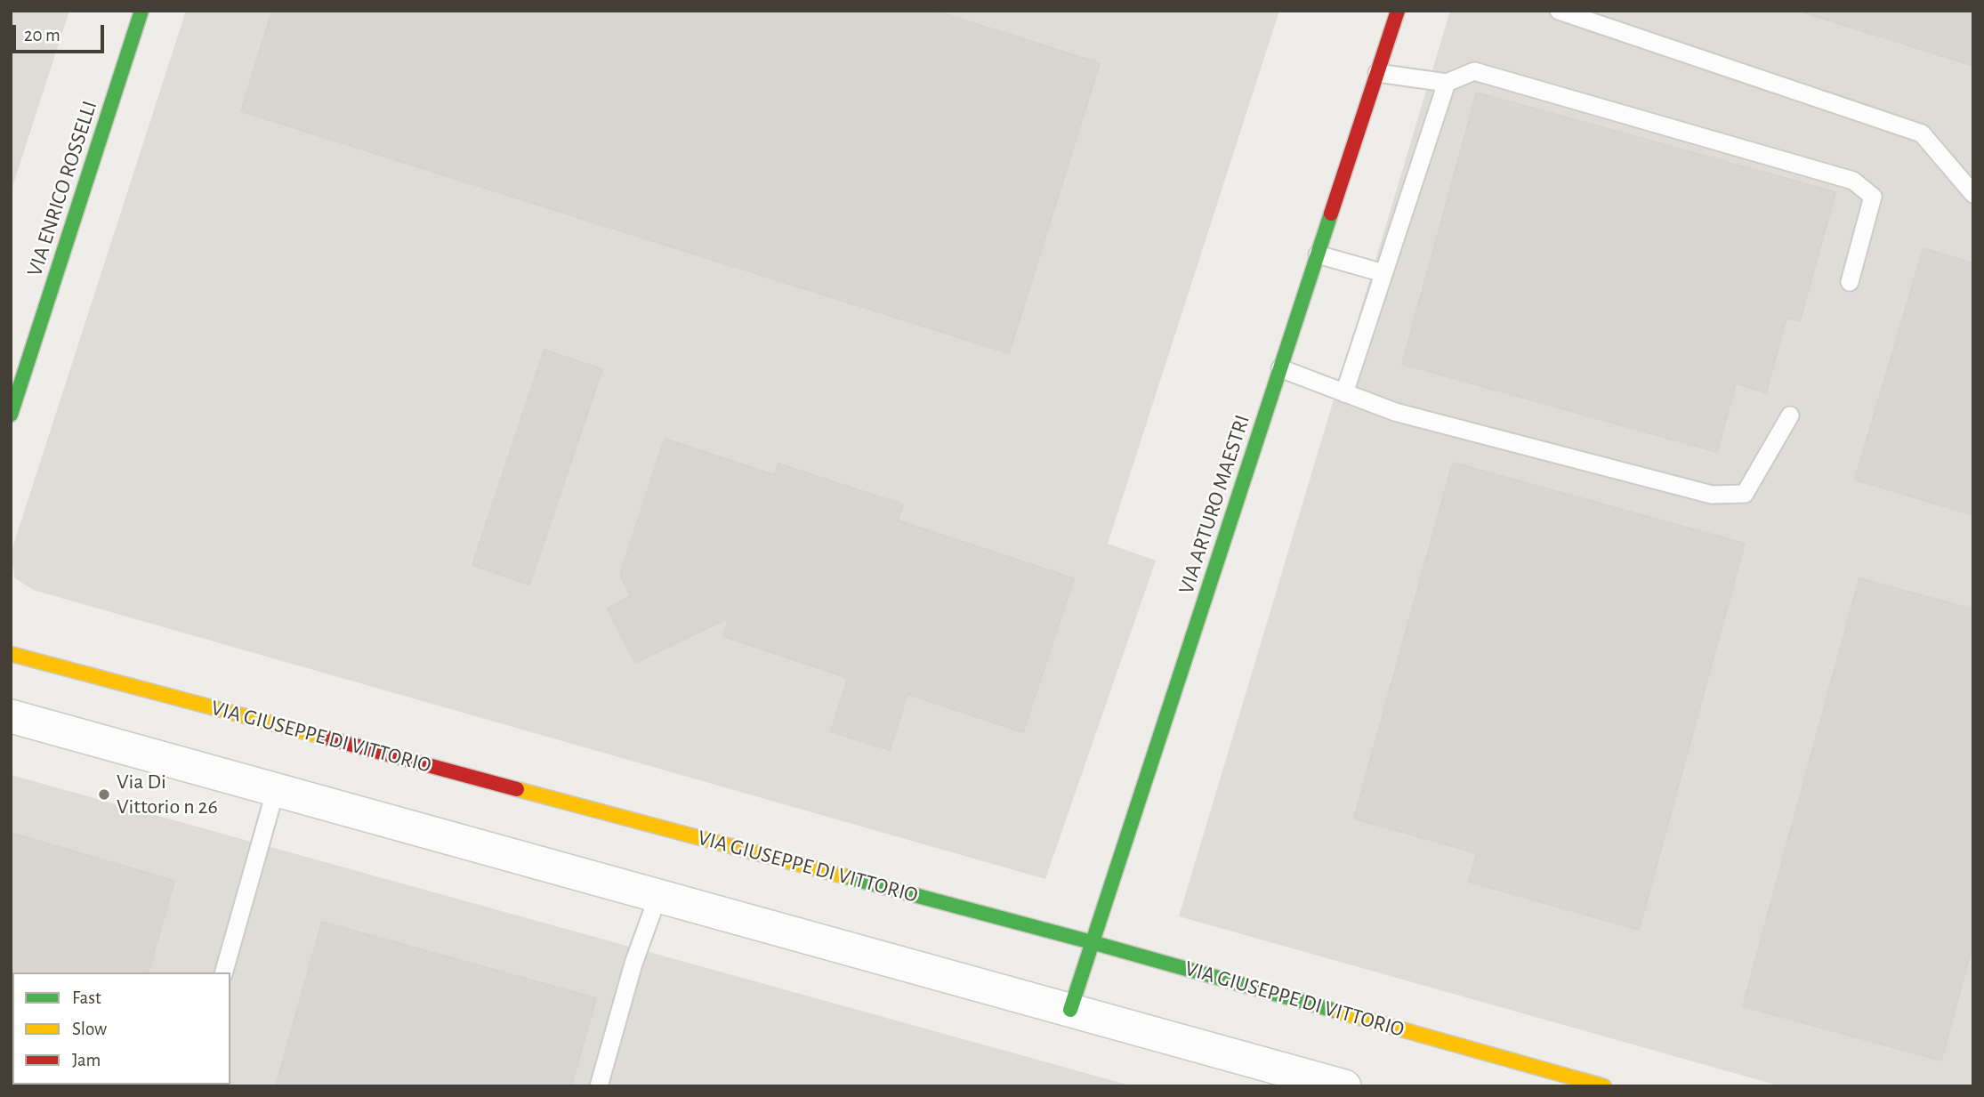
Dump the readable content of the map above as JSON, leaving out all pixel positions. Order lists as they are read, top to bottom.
{
  "streets": {
    "street": ["VIA ENRICO ROSSELLI", "VIA ARTURO MAESTRI", "VIA GIUSEPPE DI VITTORIO"]
  },
  "crossings": [
    ["VIA ARTURO MAESTRI", "VIA GIUSEPPE DI VITTORIO"]
  ],
  "places": ["Via Di Vittorio n 26"],
  "legend": ["Fast", "Slow", "Jam"],
  "scale_bar": "20 m"
}
